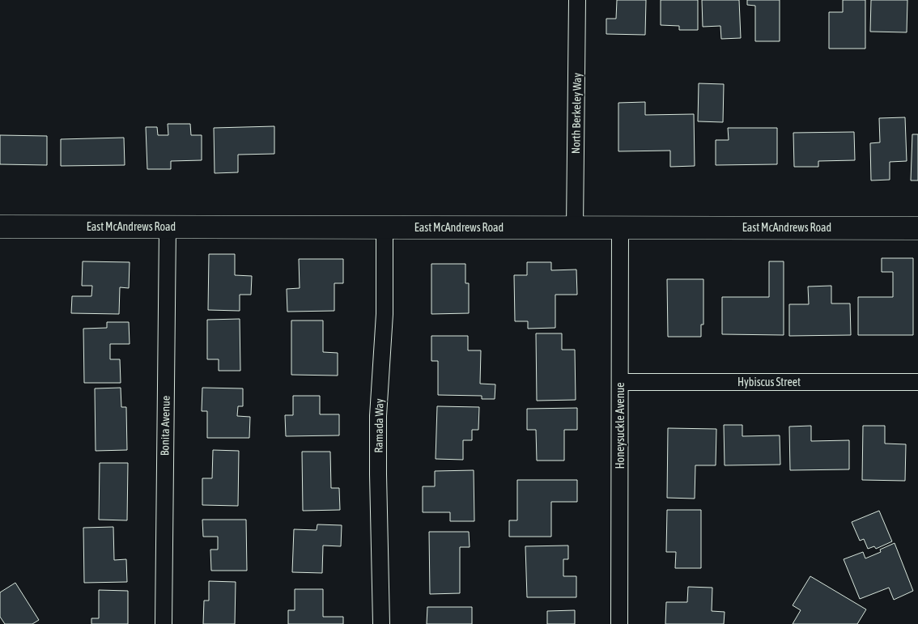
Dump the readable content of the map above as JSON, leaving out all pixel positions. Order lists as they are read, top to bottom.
{
  "streets": {
    "main road": ["East McAndrews Road"],
    "street": [
      "North Berkeley Way",
      "Hybiscus Street",
      "Bonita Avenue",
      "Ramada Way",
      "Honeysuckle Avenue"
    ]
  },
  "crossings": [
    ["North Berkeley Way", "East McAndrews Road"],
    ["East McAndrews Road", "Bonita Avenue"],
    ["East McAndrews Road", "Ramada Way"],
    ["East McAndrews Road", "Honeysuckle Avenue"],
    ["Hybiscus Street", "Honeysuckle Avenue"]
  ]
}
